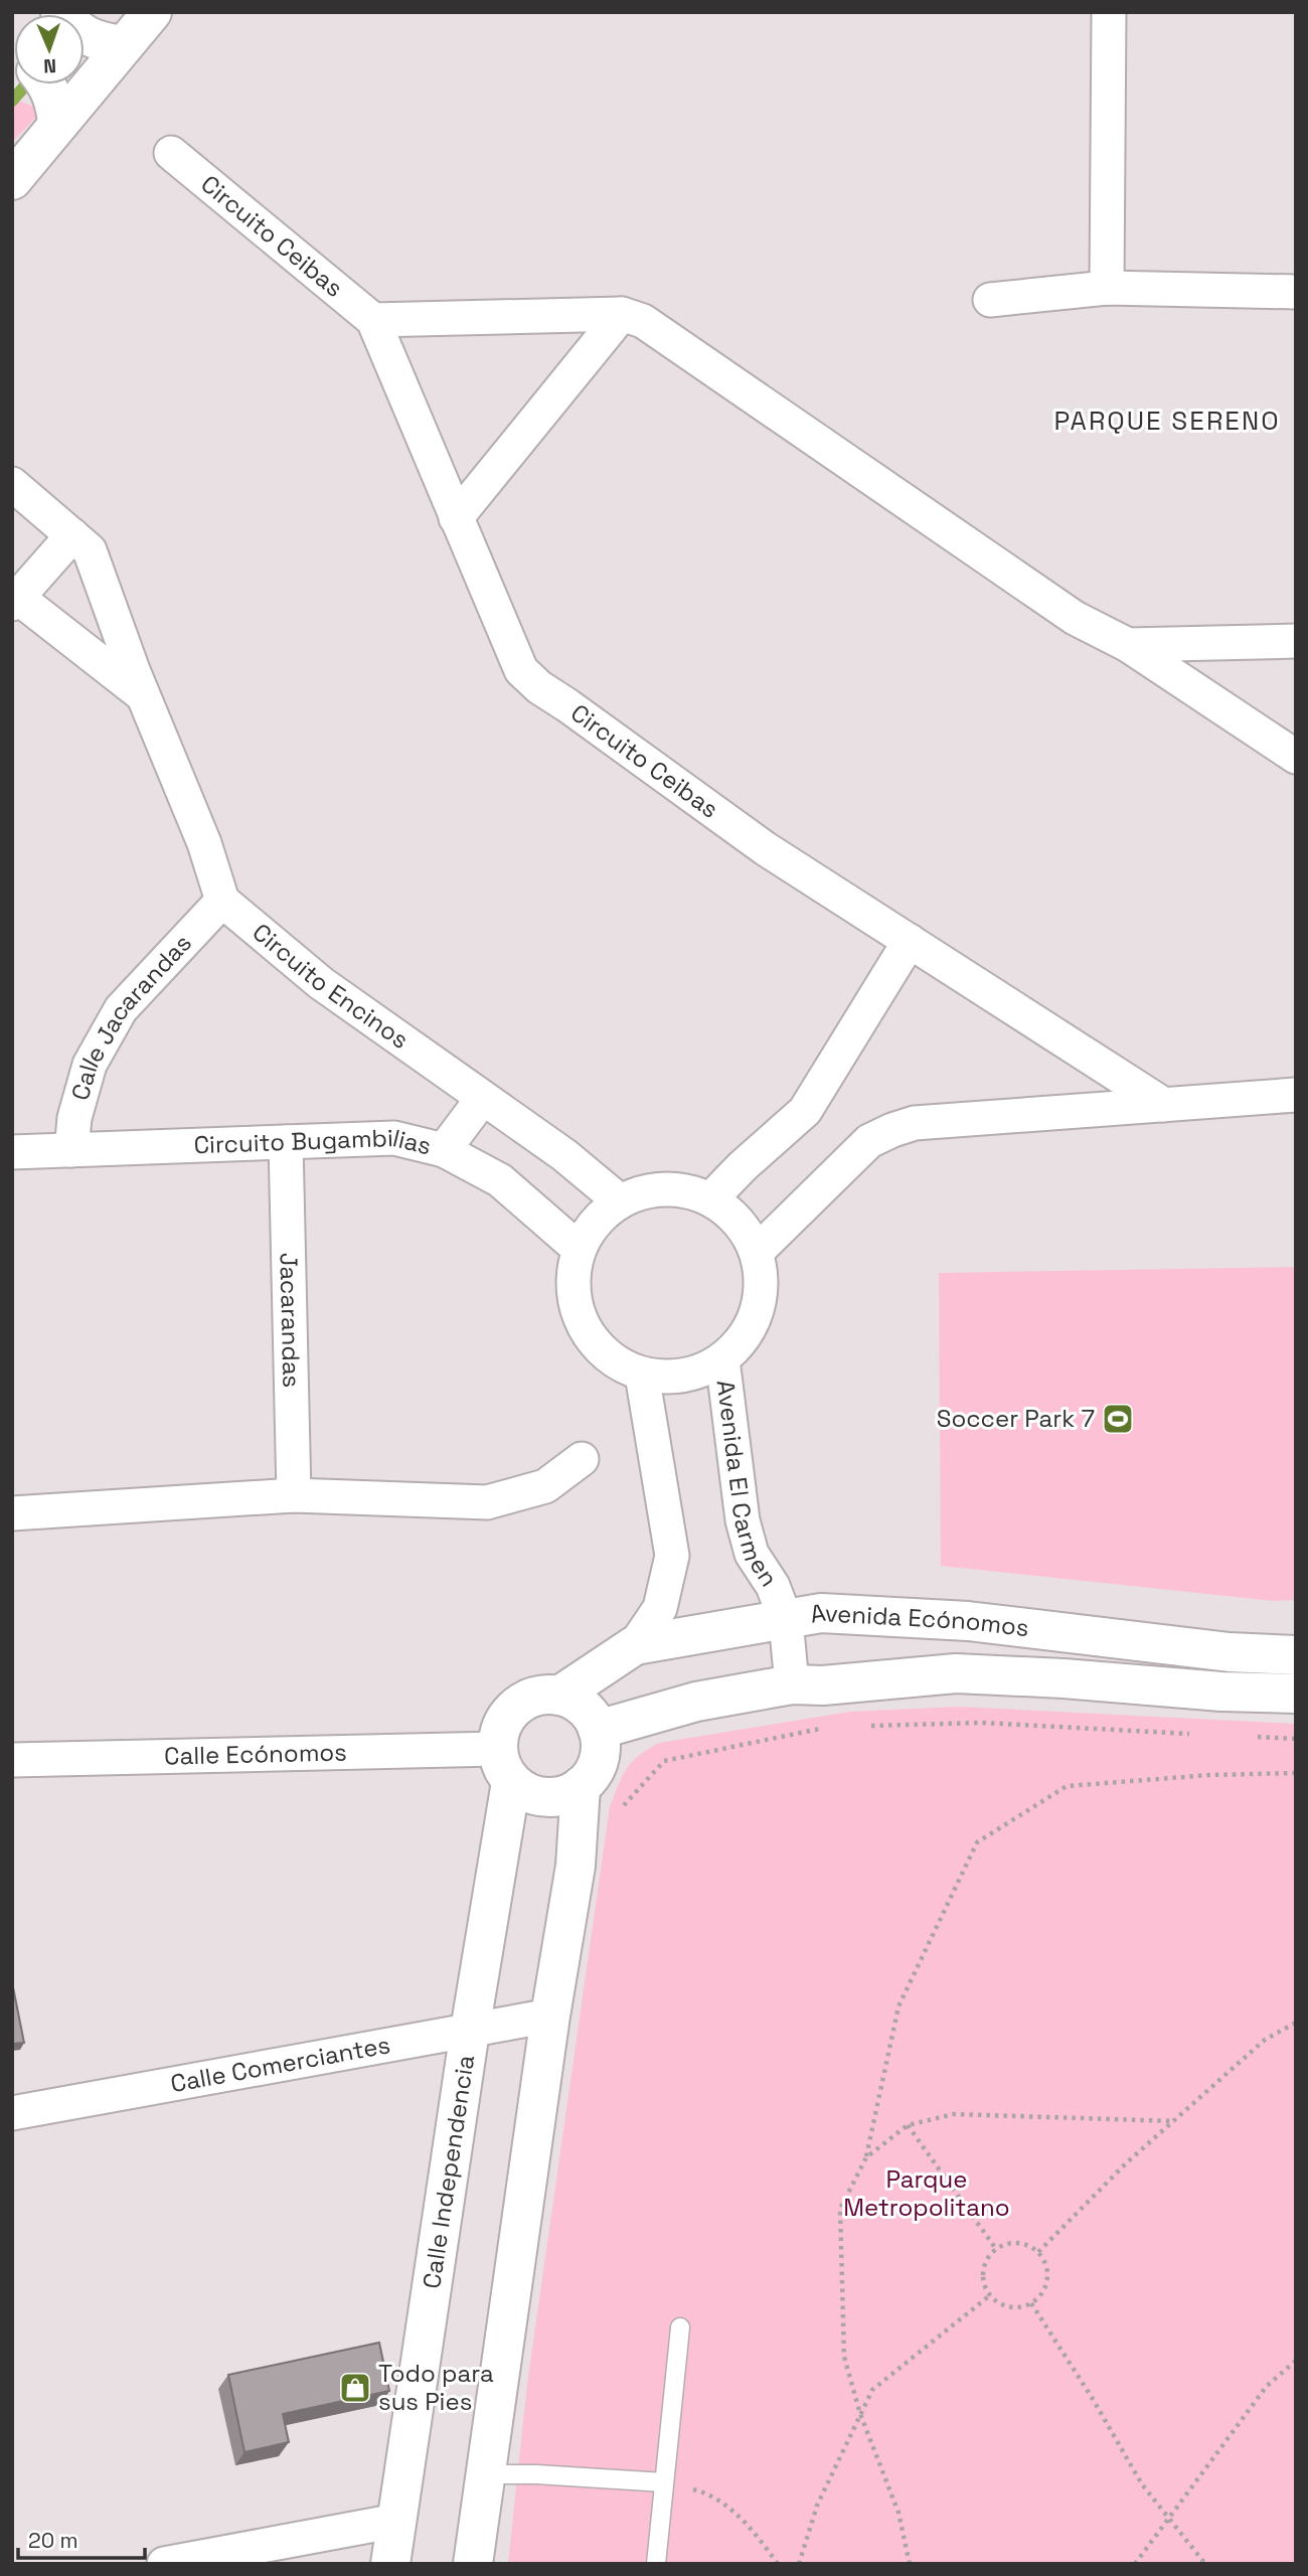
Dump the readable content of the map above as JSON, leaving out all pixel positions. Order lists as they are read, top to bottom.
{
  "streets": {
    "street": [
      "Circuito Ceibas",
      "Circuito Encinos",
      "Calle Jacarandas",
      "Circuito Bugambilias",
      "Jacarandas",
      "Avenida El Carmen",
      "Avenida Ecónomos",
      "Calle Ecónomos",
      "Calle Comerciantes",
      "Calle Independencia"
    ]
  },
  "crossings": [
    ["Circuito Encinos", "Calle Jacarandas"],
    ["Circuito Encinos", "Circuito Bugambilias"],
    ["Circuito Encinos", "Avenida El Carmen"],
    ["Calle Jacarandas", "Circuito Bugambilias"],
    ["Circuito Bugambilias", "Jacarandas"],
    ["Circuito Bugambilias", "Avenida El Carmen"],
    ["Avenida El Carmen", "Avenida Ecónomos"],
    ["Avenida Ecónomos", "Calle Ecónomos"],
    ["Avenida Ecónomos", "Calle Independencia"],
    ["Calle Ecónomos", "Calle Independencia"],
    ["Calle Comerciantes", "Calle Independencia"]
  ],
  "districts": ["PARQUE SERENO"],
  "parks": ["Parque Metropolitano"],
  "places": {
    "sports": ["Soccer Park 7"],
    "shop": ["Todo para sus Pies"]
  },
  "scale_bar": "20 m",
  "north": "bottom"
}
